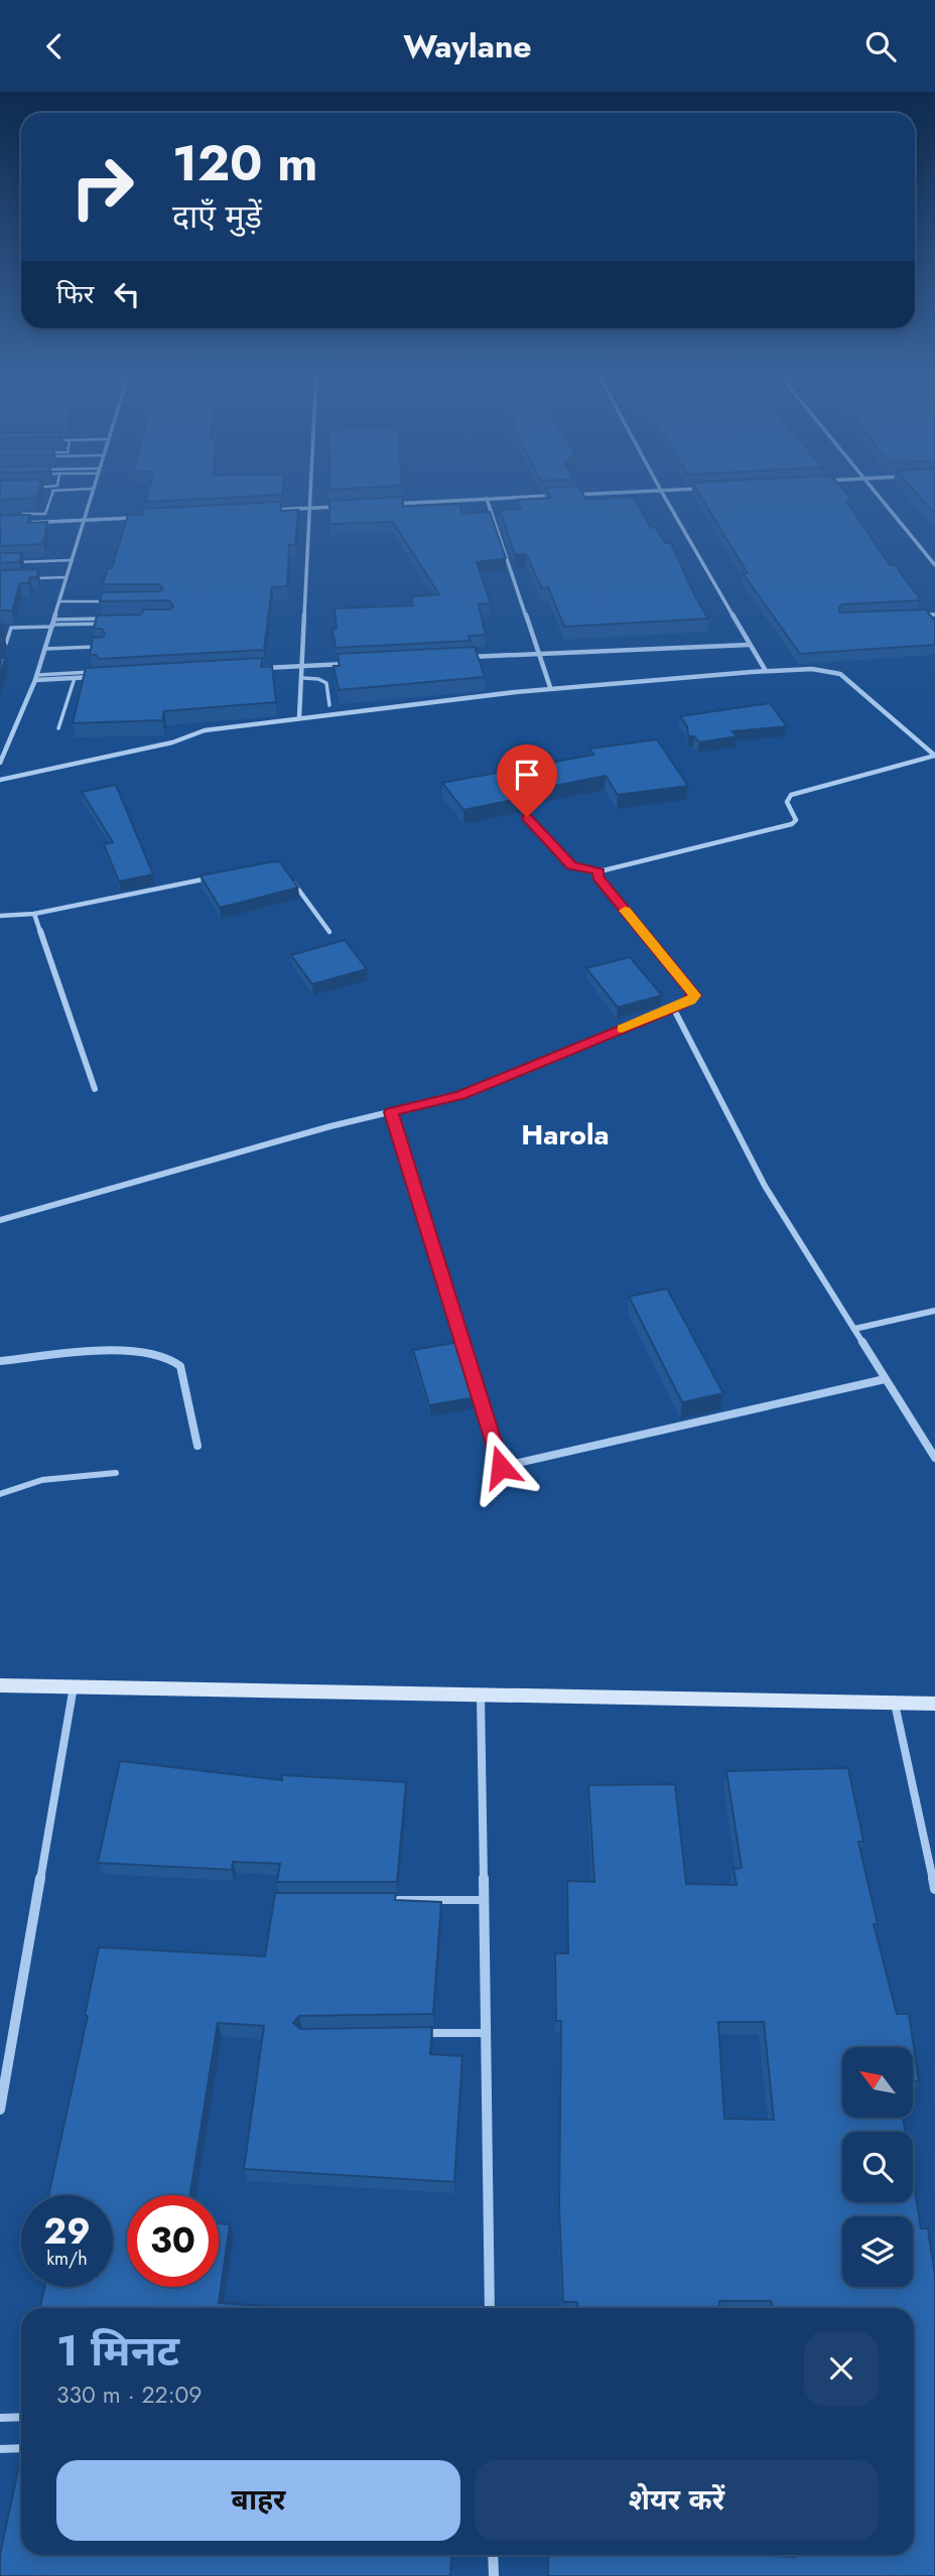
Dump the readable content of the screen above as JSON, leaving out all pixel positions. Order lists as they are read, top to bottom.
{
  "districts": ["Harola"],
  "north": "top left",
  "page": {
    "header": "Waylane",
    "turn": ["120 m", "दाएँ मुड़ें"],
    "then": "फिर",
    "speed": "29 km/h",
    "limit": "30",
    "heading": ["1 मिनट", "330 m · 22:09"],
    "buttons": ["बाहर", "शेयर करें"]
  }
}
